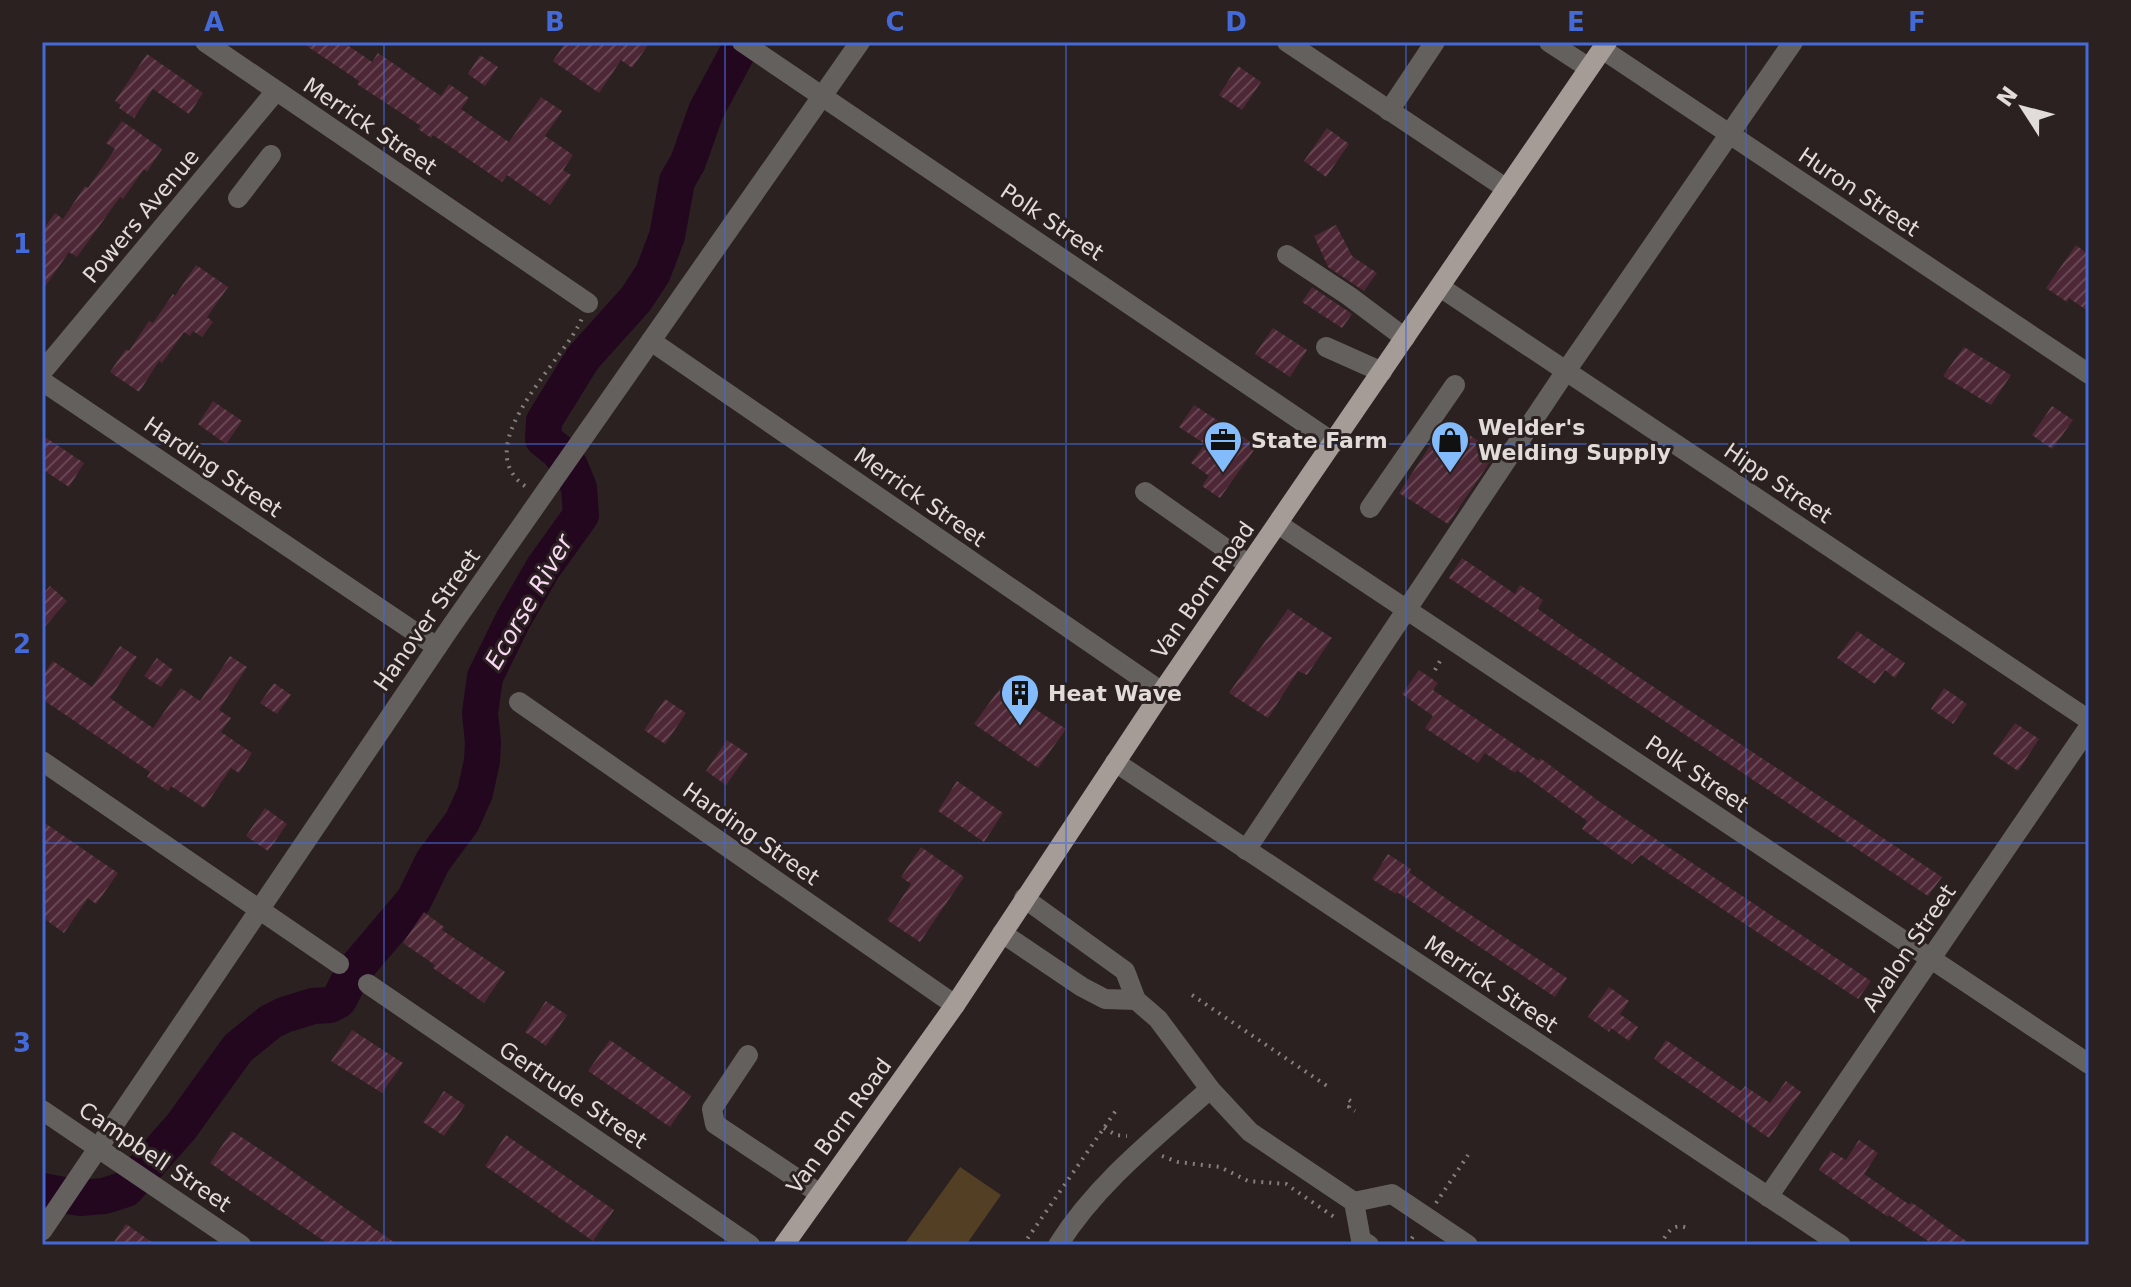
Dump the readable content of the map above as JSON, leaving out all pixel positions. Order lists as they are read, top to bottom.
{
  "streets": {
    "main road": ["Van Born Road"],
    "street": [
      "Merrick Street",
      "Huron Street",
      "Powers Avenue",
      "Polk Street",
      "Harding Street",
      "Hipp Street",
      "Hanover Street",
      "Avalon Street",
      "Gertrude Street",
      "Campbell Street"
    ]
  },
  "crossings": [
    ["Merrick Street", "Powers Avenue"],
    ["Merrick Street", "Van Born Road"],
    ["Merrick Street", "Hanover Street"],
    ["Merrick Street", "Avalon Street"],
    ["Huron Street", "Van Born Road"],
    ["Polk Street", "Van Born Road"],
    ["Polk Street", "Hanover Street"],
    ["Polk Street", "Avalon Street"],
    ["Harding Street", "Van Born Road"],
    ["Harding Street", "Hanover Street"],
    ["Hipp Street", "Van Born Road"],
    ["Hanover Street", "Campbell Street"]
  ],
  "water": ["Ecorse River"],
  "places": {
    "office": ["State Farm"],
    "shop": ["Welder's Welding Supply"],
    "building": ["Heat Wave"]
  },
  "north": "top left",
  "grid": {
    "columns": [
      "A",
      "B",
      "C",
      "D",
      "E",
      "F"
    ],
    "rows": ["1", "2", "3"]
  }
}
